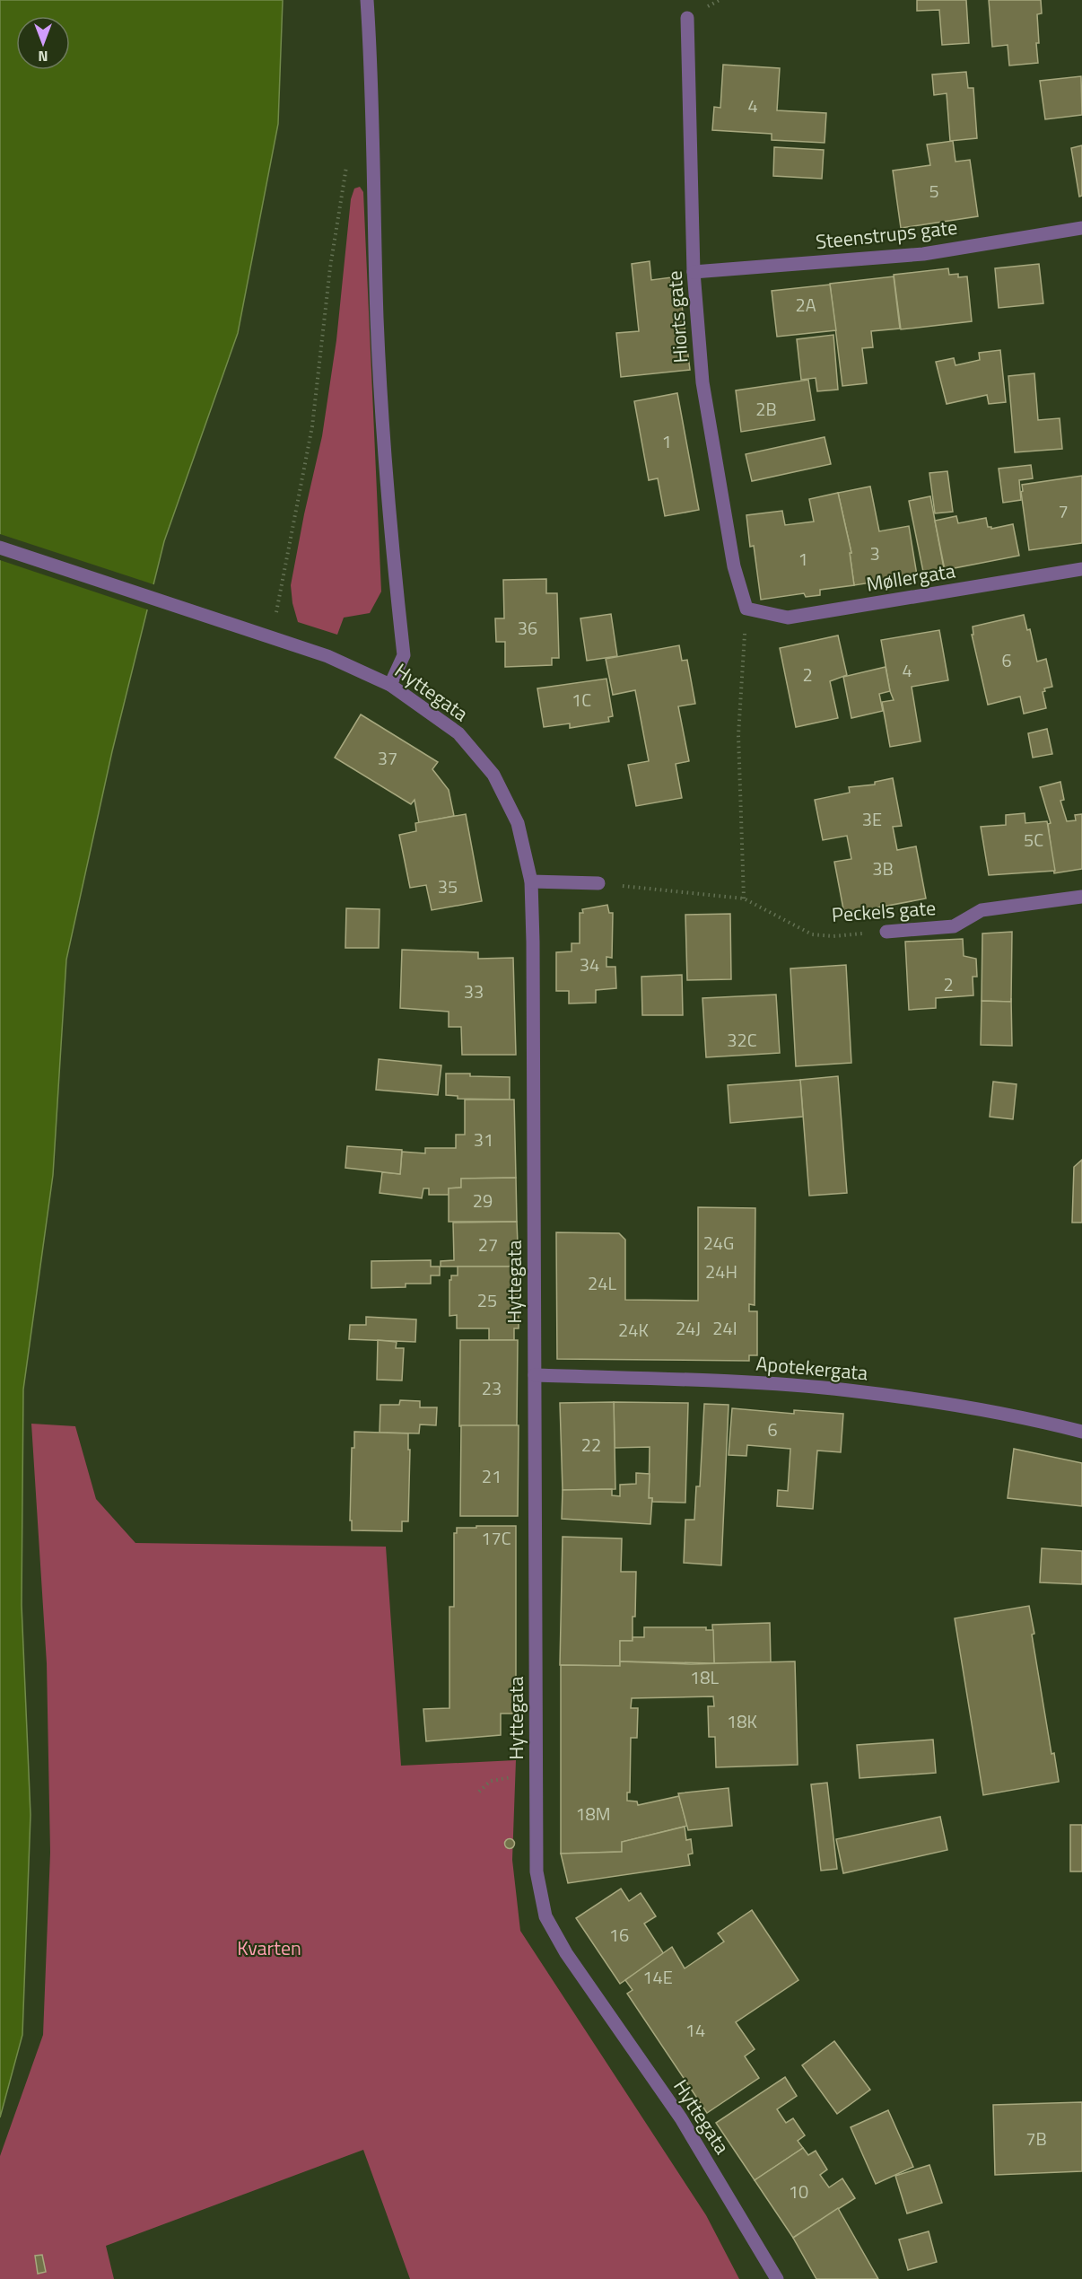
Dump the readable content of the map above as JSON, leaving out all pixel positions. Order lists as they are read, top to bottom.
{
  "streets": {
    "street": [
      "Steenstrups gate",
      "Hiorts gate",
      "Møllergata",
      "Hyttegata",
      "Peckels gate",
      "Apotekergata"
    ]
  },
  "crossings": [
    ["Steenstrups gate", "Hiorts gate"],
    ["Hiorts gate", "Møllergata"],
    ["Hyttegata", "Apotekergata"]
  ],
  "parks": ["Kvarten"],
  "house_numbers": [
    "4",
    "5",
    "2A",
    "2B",
    "1",
    "7",
    "3",
    "1",
    "36",
    "6",
    "4",
    "2",
    "1C",
    "37",
    "3E",
    "5C",
    "3B",
    "35",
    "34",
    "2",
    "33",
    "32C",
    "31",
    "29",
    "24G",
    "27",
    "24H",
    "24L",
    "25",
    "24J",
    "24I",
    "24K",
    "23",
    "6",
    "22",
    "21",
    "17C",
    "18L",
    "18K",
    "18M",
    "16",
    "14E",
    "14",
    "7B",
    "10"
  ],
  "north": "bottom"
}
